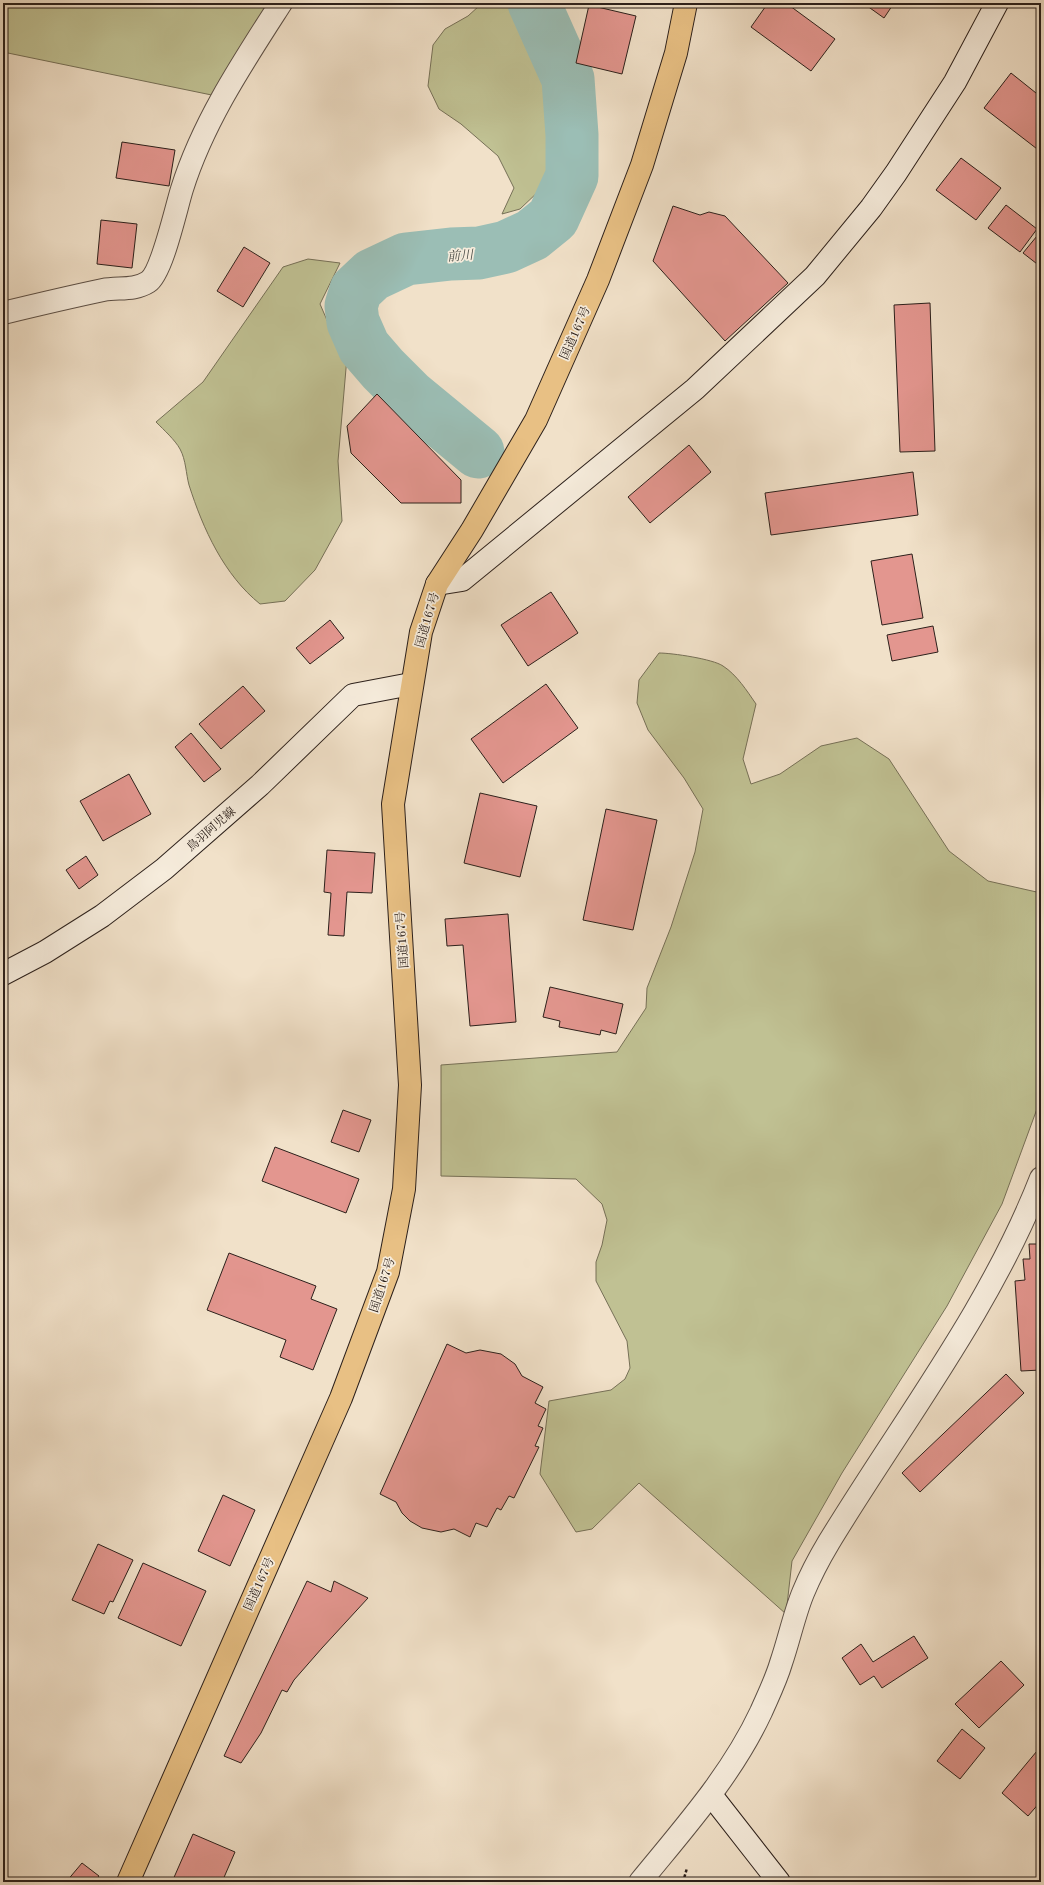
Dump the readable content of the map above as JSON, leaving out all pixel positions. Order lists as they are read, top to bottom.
{
  "streets": {
    "highway": ["国道167号"],
    "street": ["鳥羽阿児線"]
  },
  "crossings": [
    ["国道167号", "鳥羽阿児線"]
  ],
  "water": ["前川"]
}
